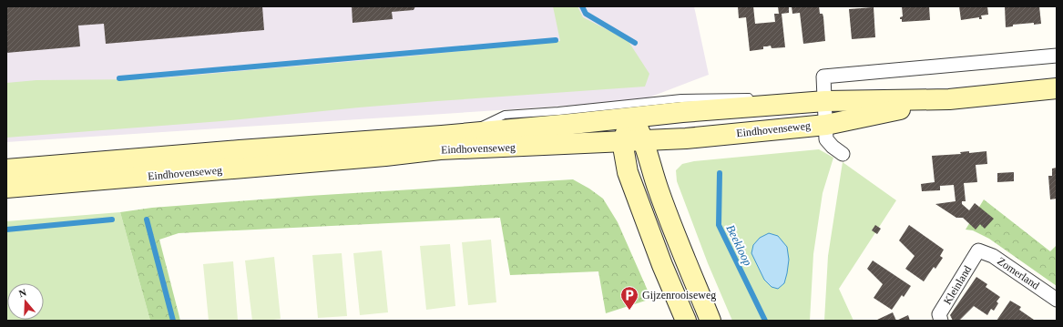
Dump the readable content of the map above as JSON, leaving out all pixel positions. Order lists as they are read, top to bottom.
{
  "streets": {
    "main road": ["Eindhovenseweg"],
    "street": ["Zomerland", "Kleinland"]
  },
  "crossings": [
    ["Zomerland", "Kleinland"]
  ],
  "water": ["Beekloop"],
  "places": {
    "parking": ["Gijzenrooiseweg"]
  },
  "north": "top"
}
